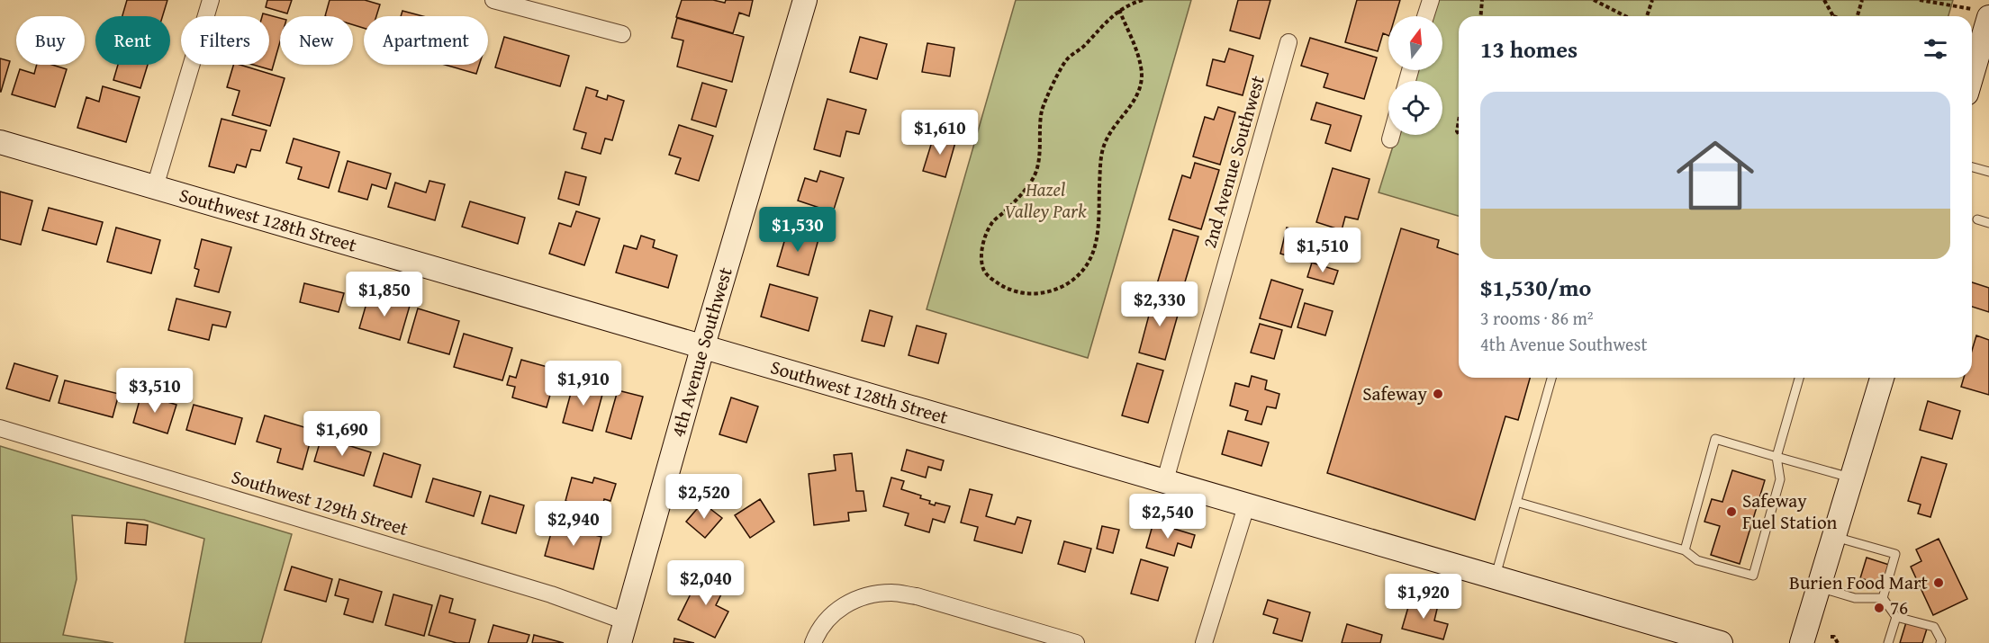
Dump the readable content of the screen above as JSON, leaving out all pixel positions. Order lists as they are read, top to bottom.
{
  "streets": {
    "main road": ["Southwest 128th Street", "4th Avenue Southwest"],
    "street": ["2nd Avenue Southwest", "Southwest 129th Street"]
  },
  "crossings": [
    ["2nd Avenue Southwest", "Southwest 128th Street"],
    ["Southwest 128th Street", "4th Avenue Southwest"],
    ["4th Avenue Southwest", "Southwest 129th Street"]
  ],
  "parks": ["Hazel Valley Park"],
  "places": [
    "Safeway",
    "Safeway Fuel Station",
    "Burien Food Mart",
    "76"
  ],
  "north": "top",
  "page": {
    "chip": [
      "Buy",
      "Rent",
      "Filters",
      "New",
      "Apartment"
    ],
    "heading": "13 homes",
    "list": [
      {
        "name": "$1,530/mo",
        "note": "3 rooms · 86 m² · 4th Avenue Southwest"
      }
    ],
    "price": [
      "$1,610",
      "$1,530",
      "$1,510",
      "$1,850",
      "$2,330",
      "$1,910",
      "$3,510",
      "$1,690",
      "$2,520",
      "$2,540",
      "$2,940",
      "$2,040",
      "$1,920"
    ]
  }
}
